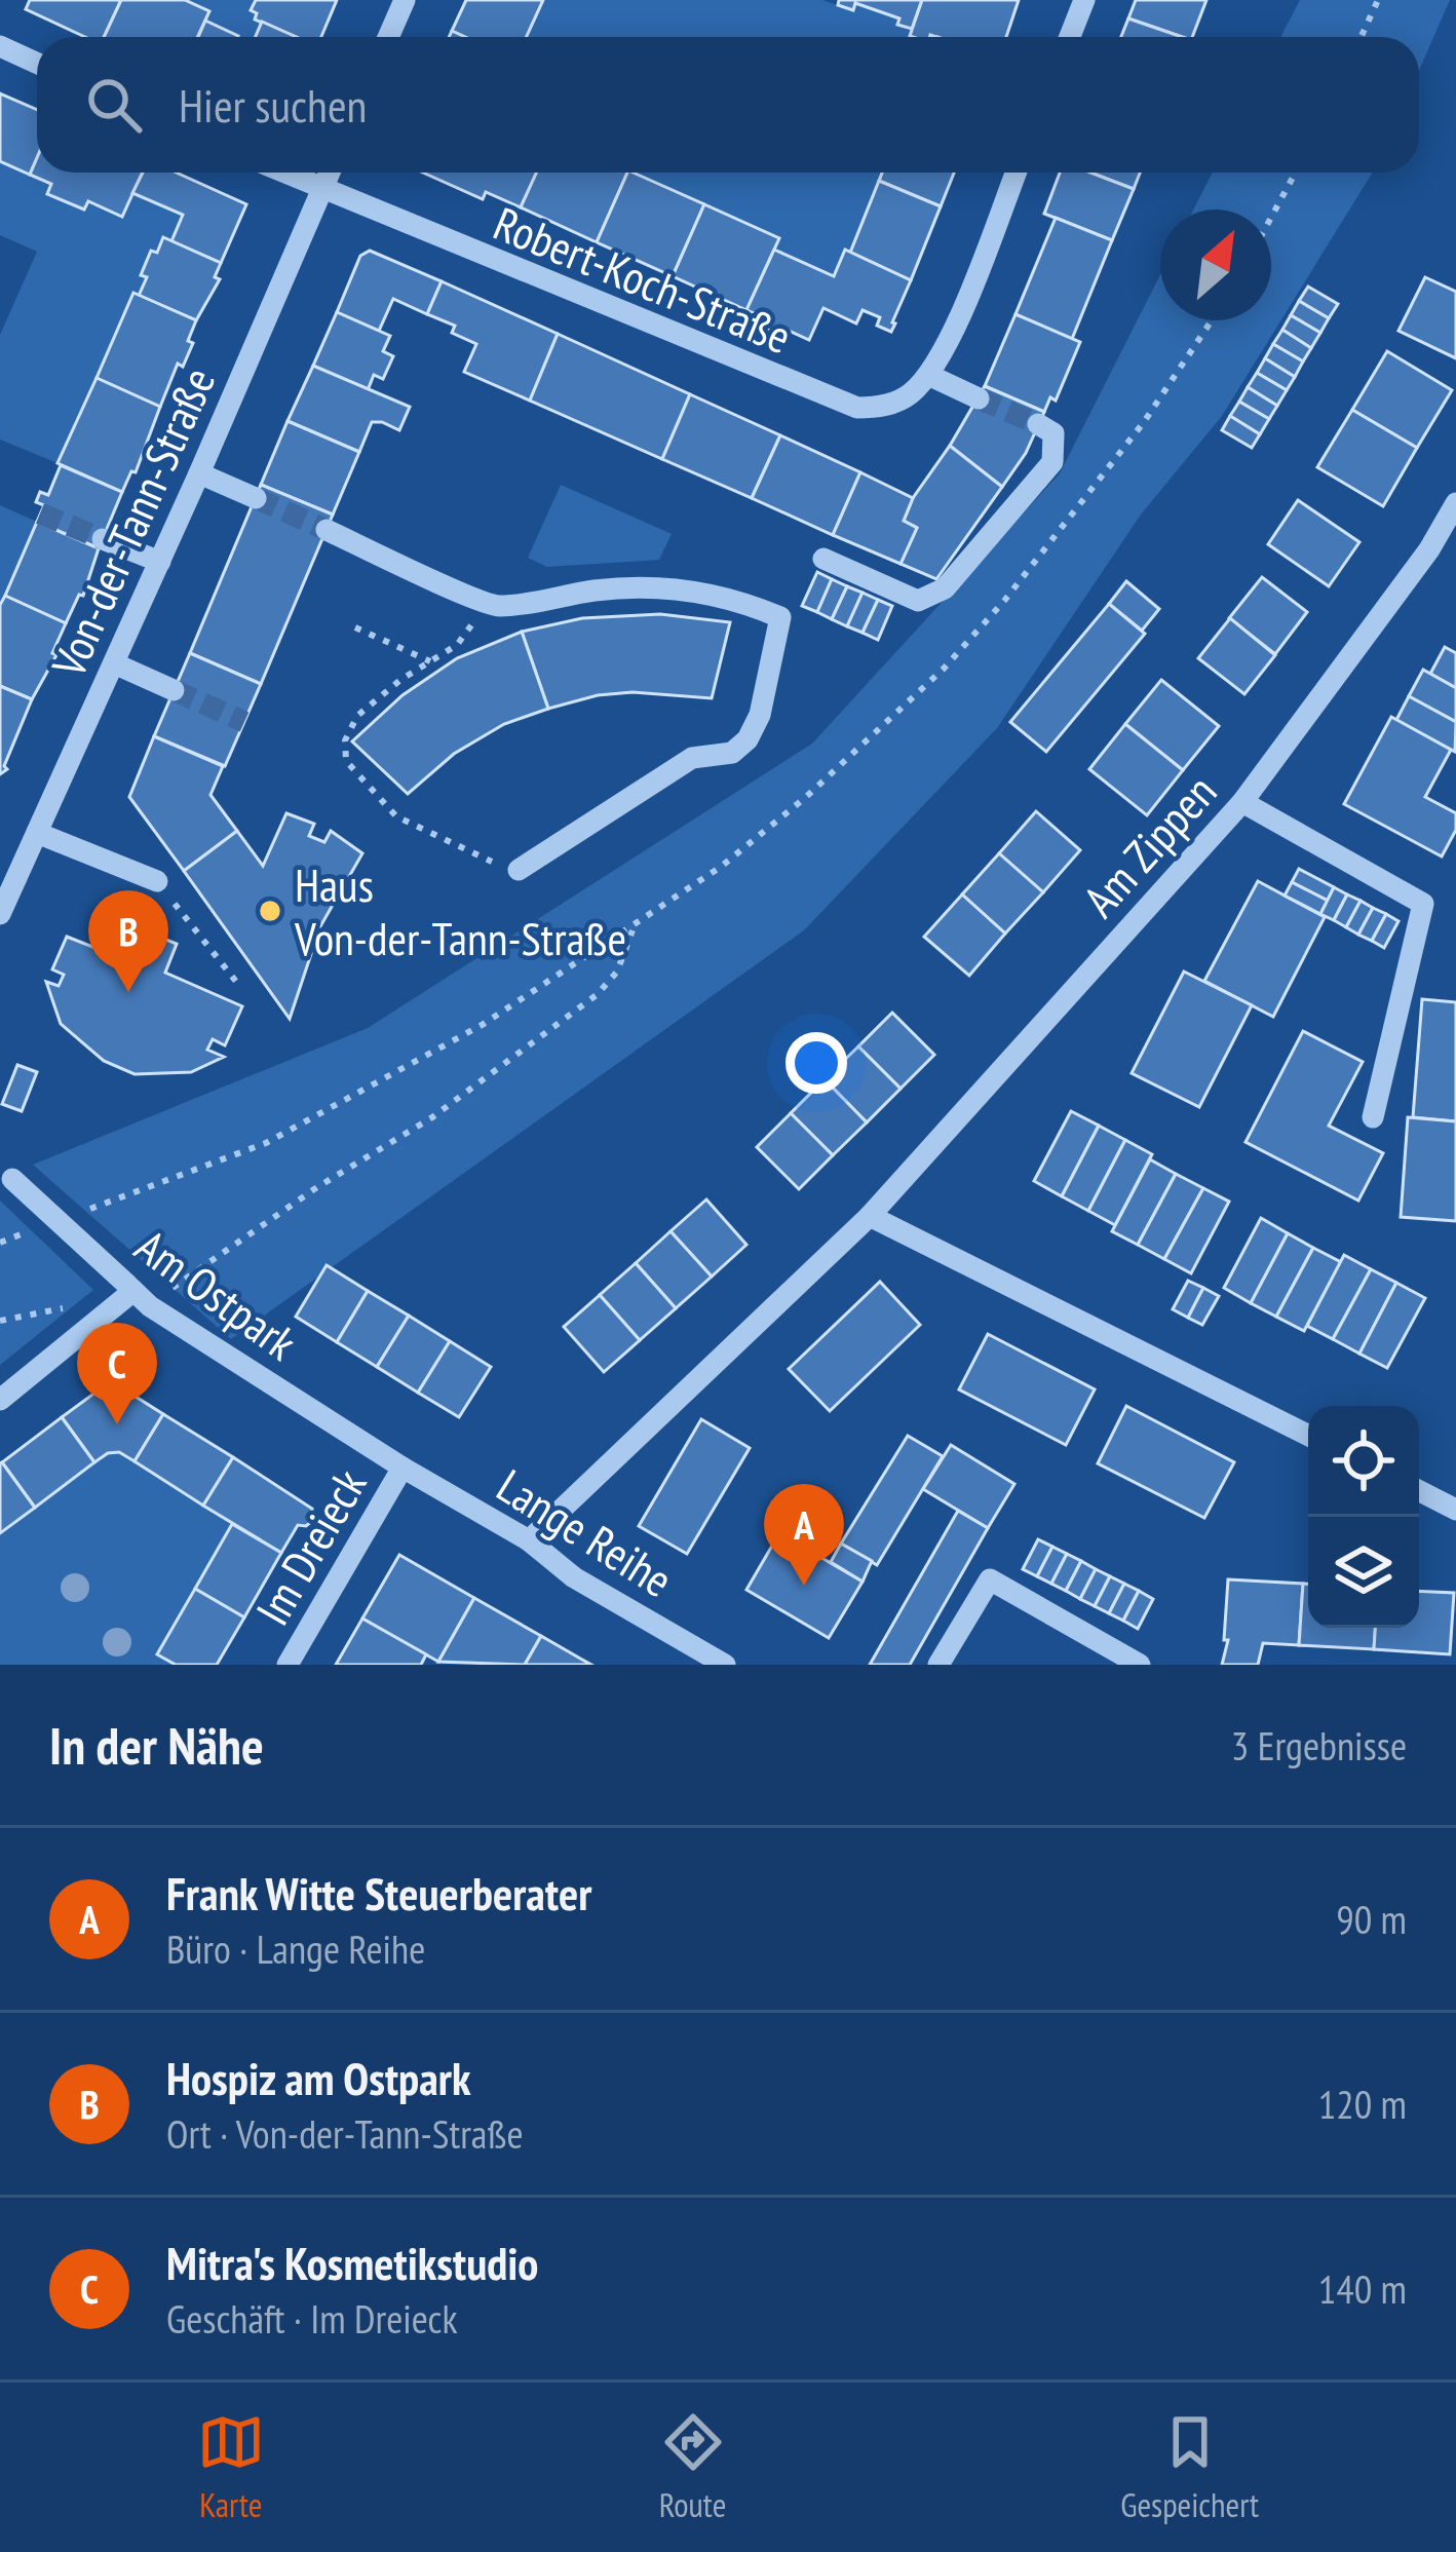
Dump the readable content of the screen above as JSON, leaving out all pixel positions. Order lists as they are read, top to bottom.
{
  "streets": {
    "street": [
      "Robert-Koch-Straße",
      "Von-der-Tann-Straße",
      "Am Zippen",
      "Am Ostpark",
      "Lange Reihe",
      "Im Dreieck"
    ]
  },
  "crossings": [
    ["Robert-Koch-Straße", "Von-der-Tann-Straße"],
    ["Am Zippen", "Lange Reihe"],
    ["Am Ostpark", "Lange Reihe"],
    ["Am Ostpark", "Im Dreieck"],
    ["Lange Reihe", "Im Dreieck"]
  ],
  "places": ["Haus Von-der-Tann-Straße"],
  "north": "top right",
  "page": {
    "search": "Hier suchen",
    "pins": ["B", "C", "A"],
    "heading": ["In der Nähe", "3 Ergebnisse"],
    "list": [
      {
        "mark": "A",
        "name": "Frank Witte Steuerberater",
        "note": "Büro · Lange Reihe",
        "value": "90 m"
      },
      {
        "mark": "B",
        "name": "Hospiz am Ostpark",
        "note": "Ort · Von-der-Tann-Straße",
        "value": "120 m"
      },
      {
        "mark": "C",
        "name": "Mitra's Kosmetikstudio",
        "note": "Geschäft · Im Dreieck",
        "value": "140 m"
      }
    ],
    "nav": ["Karte", "Route", "Gespeichert"]
  }
}
